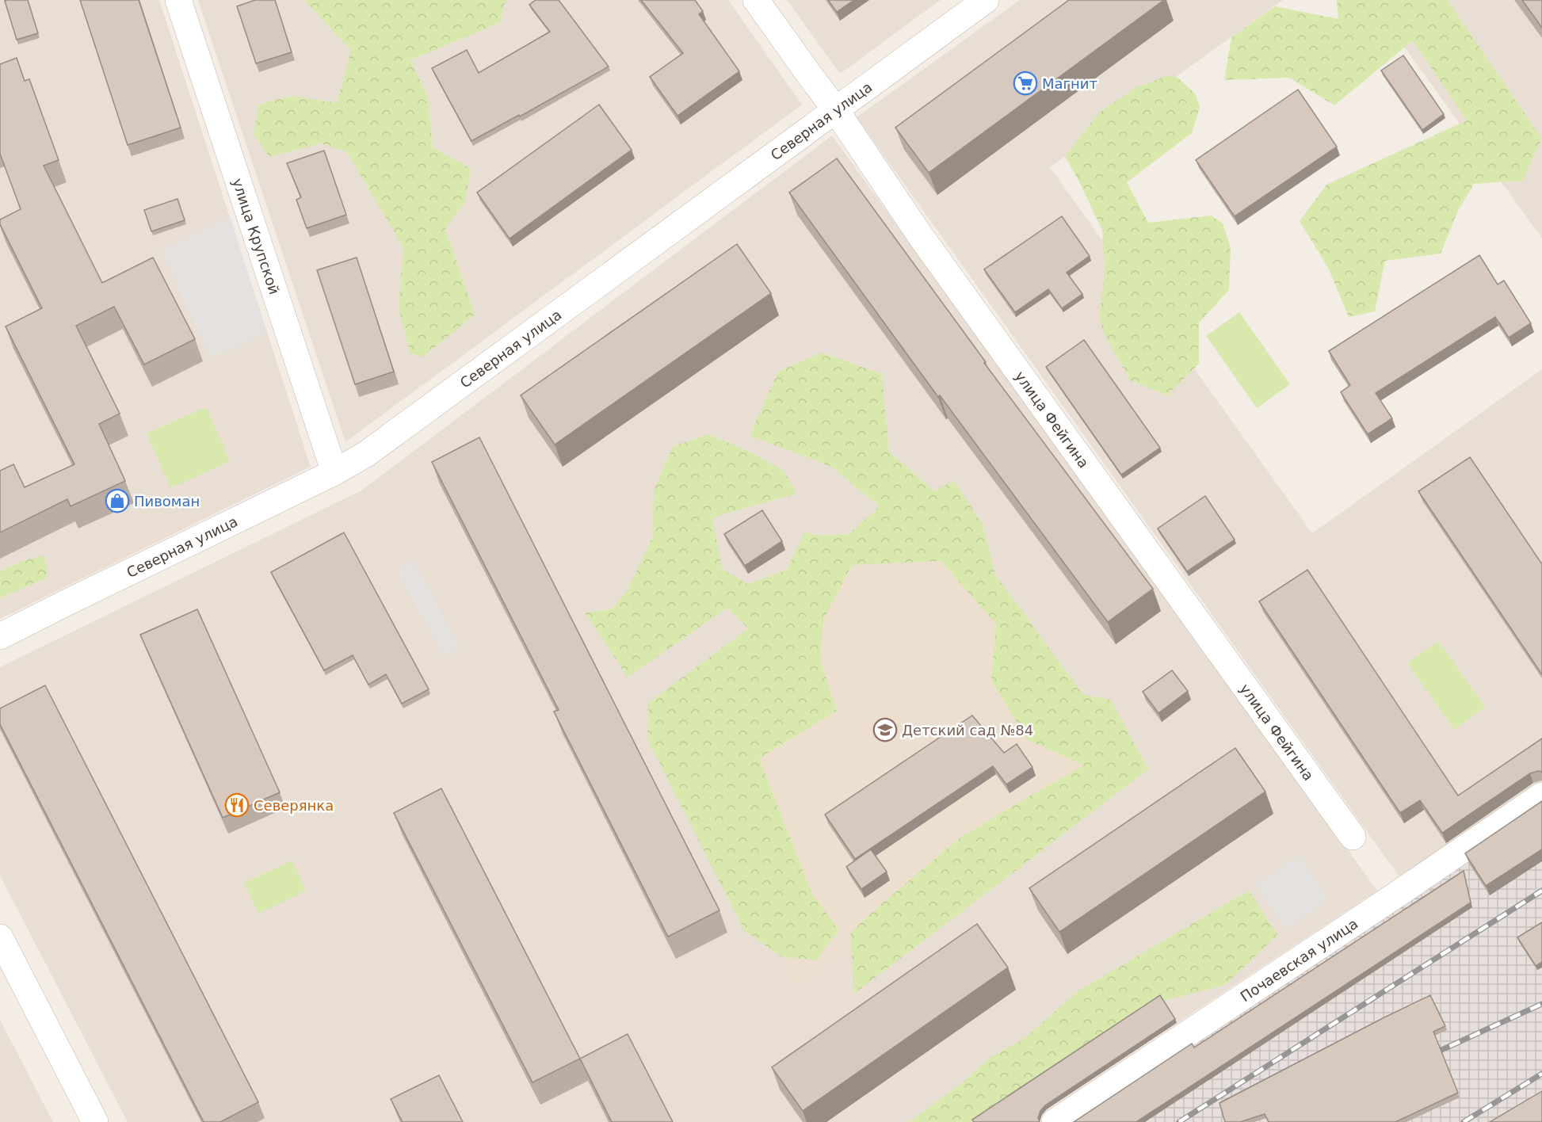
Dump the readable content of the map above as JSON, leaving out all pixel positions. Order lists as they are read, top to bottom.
{
  "streets": {
    "street": [
      "Северная улица",
      "улица Крупской",
      "улица Фейгина",
      "Почаевская улица"
    ]
  },
  "crossings": [
    ["Северная улица", "улица Крупской"],
    ["Северная улица", "улица Фейгина"]
  ],
  "places": {
    "supermarket": ["Магнит"],
    "shop": ["Пивоман"],
    "school or university": ["Детский сад №84"],
    "restaurant": ["Северянка"]
  }
}
